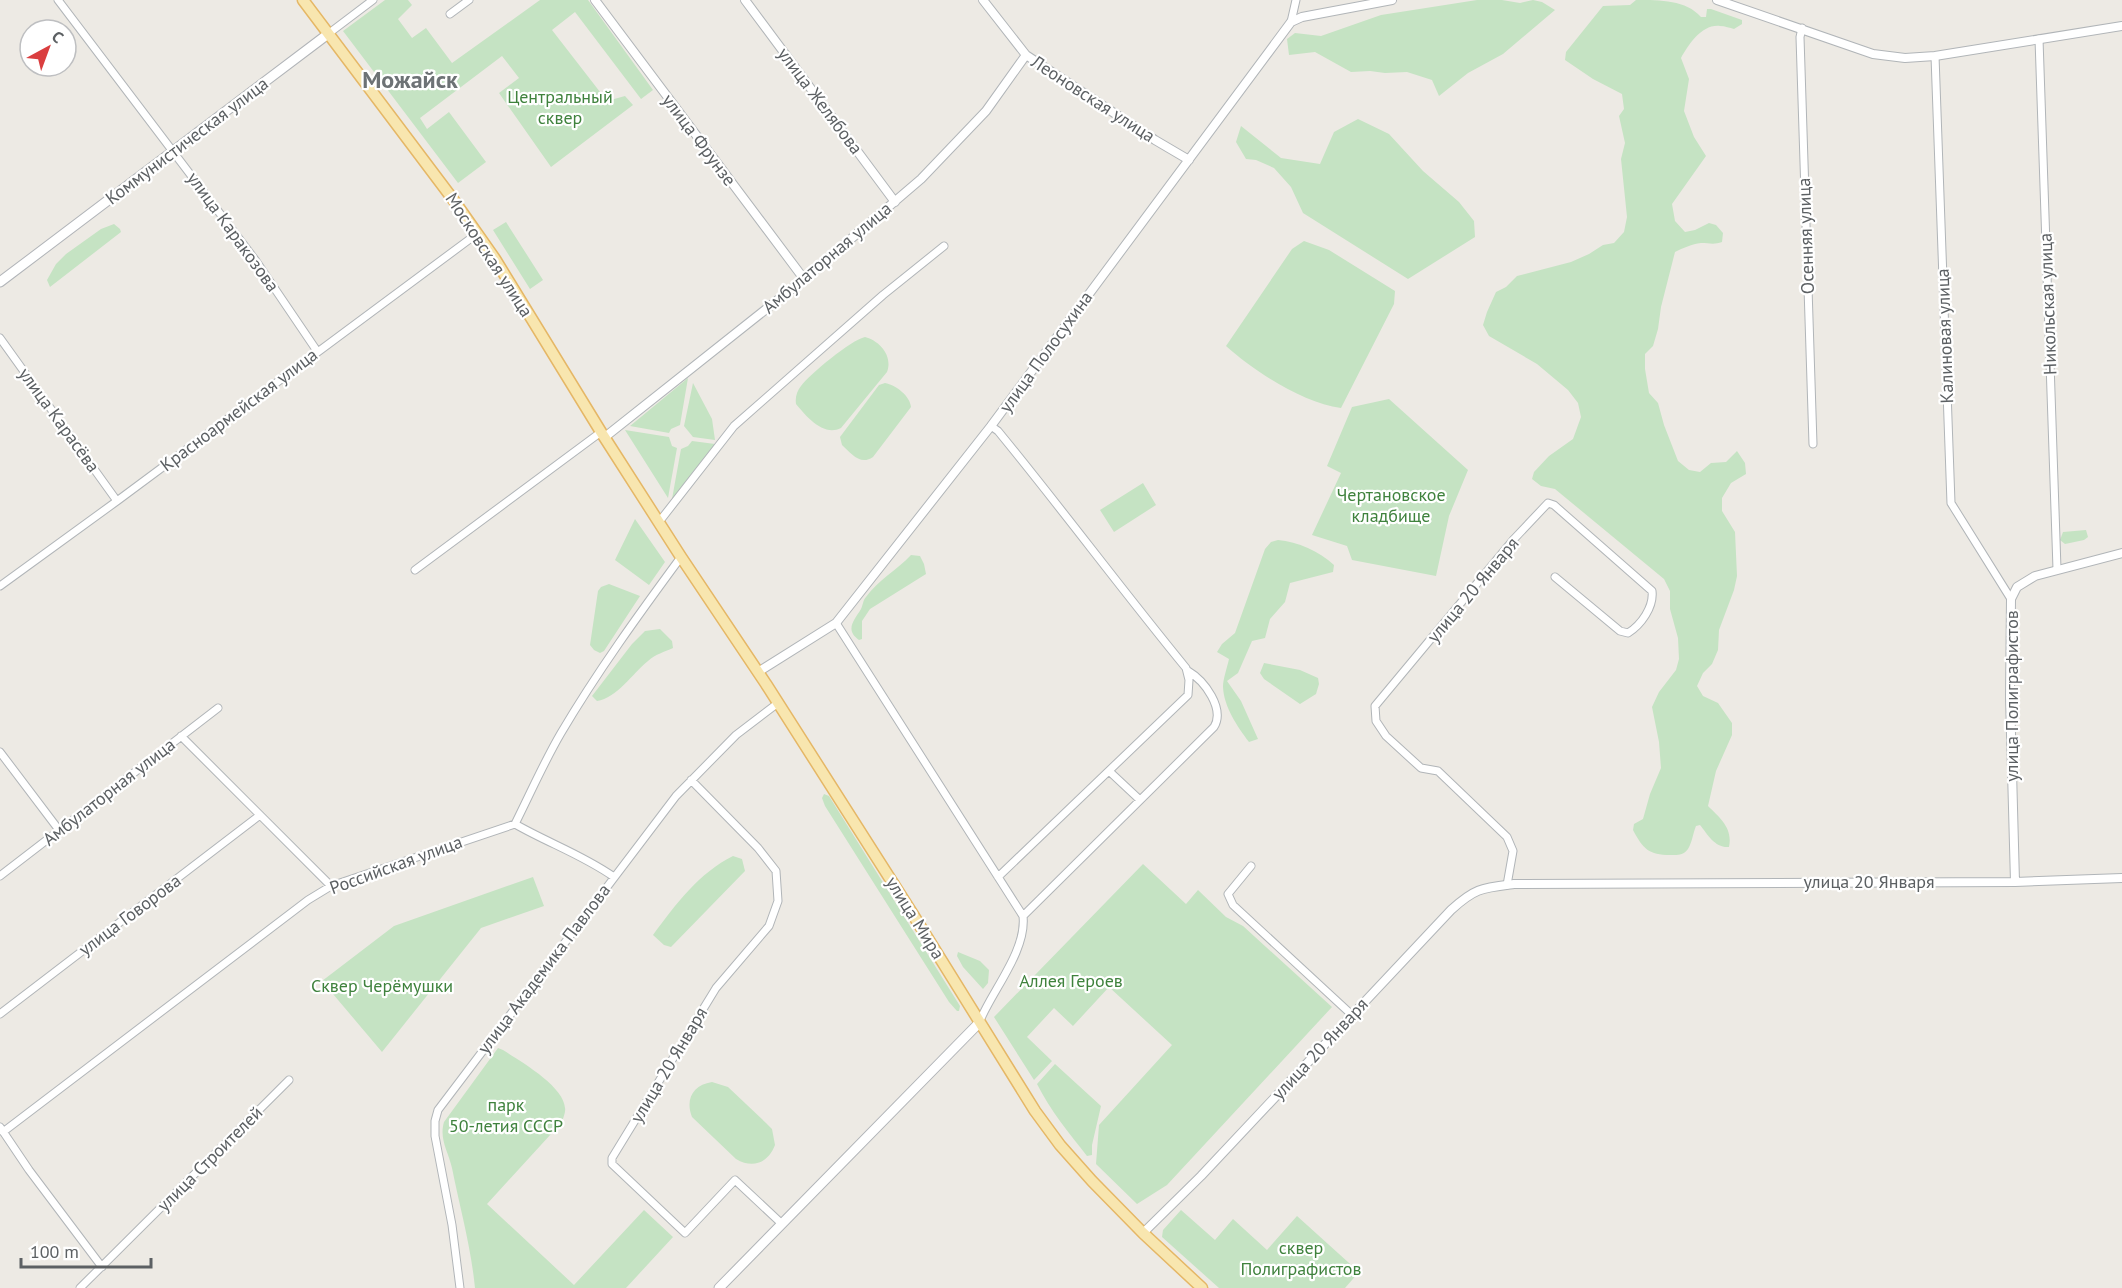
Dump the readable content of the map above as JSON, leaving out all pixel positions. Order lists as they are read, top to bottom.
{
  "streets": {
    "main road": ["Коммунистическая улица", "Московская улица", "улица Мира"],
    "street": [
      "Леоновская улица",
      "улица Желябова",
      "улица Фрунзе",
      "улица Каракозова",
      "Осенняя улица",
      "Амбулаторная улица",
      "Никольская улица",
      "Калиновая улица",
      "улица Полосухина",
      "Красноармейская улица",
      "улица Карасёва",
      "улица 20 Января",
      "улица Полиграфистов",
      "Российская улица",
      "улица Говорова",
      "улица Академика Павлова",
      "улица Строителей"
    ]
  },
  "crossings": [
    ["Леоновская улица", "Амбулаторная улица"],
    ["Леоновская улица", "улица Полосухина"],
    ["улица Желябова", "Амбулаторная улица"],
    ["улица Фрунзе", "Амбулаторная улица"],
    ["Коммунистическая улица", "улица Каракозова"],
    ["Коммунистическая улица", "Московская улица"],
    ["улица Каракозова", "Красноармейская улица"],
    ["Московская улица", "Амбулаторная улица"],
    ["Московская улица", "Красноармейская улица"],
    ["Московская улица", "улица Мира"],
    ["Никольская улица", "улица Полиграфистов"],
    ["Калиновая улица", "улица Полиграфистов"],
    ["улица Полосухина", "улица Мира"],
    ["Красноармейская улица", "улица Карасёва"],
    ["улица 20 Января", "улица Полиграфистов"],
    ["улица 20 Января", "улица Мира"],
    ["улица 20 Января", "улица Академика Павлова"],
    ["улица Мира", "улица Академика Павлова"]
  ],
  "districts": ["Можайск"],
  "parks": [
    "Центральный сквер",
    "Чертановское кладбище",
    "Аллея Героев",
    "Сквер Черёмушки",
    "парк 50-летия СССР",
    "сквер Полиграфистов"
  ],
  "scale_bar": "100 m",
  "north": "top right"
}
